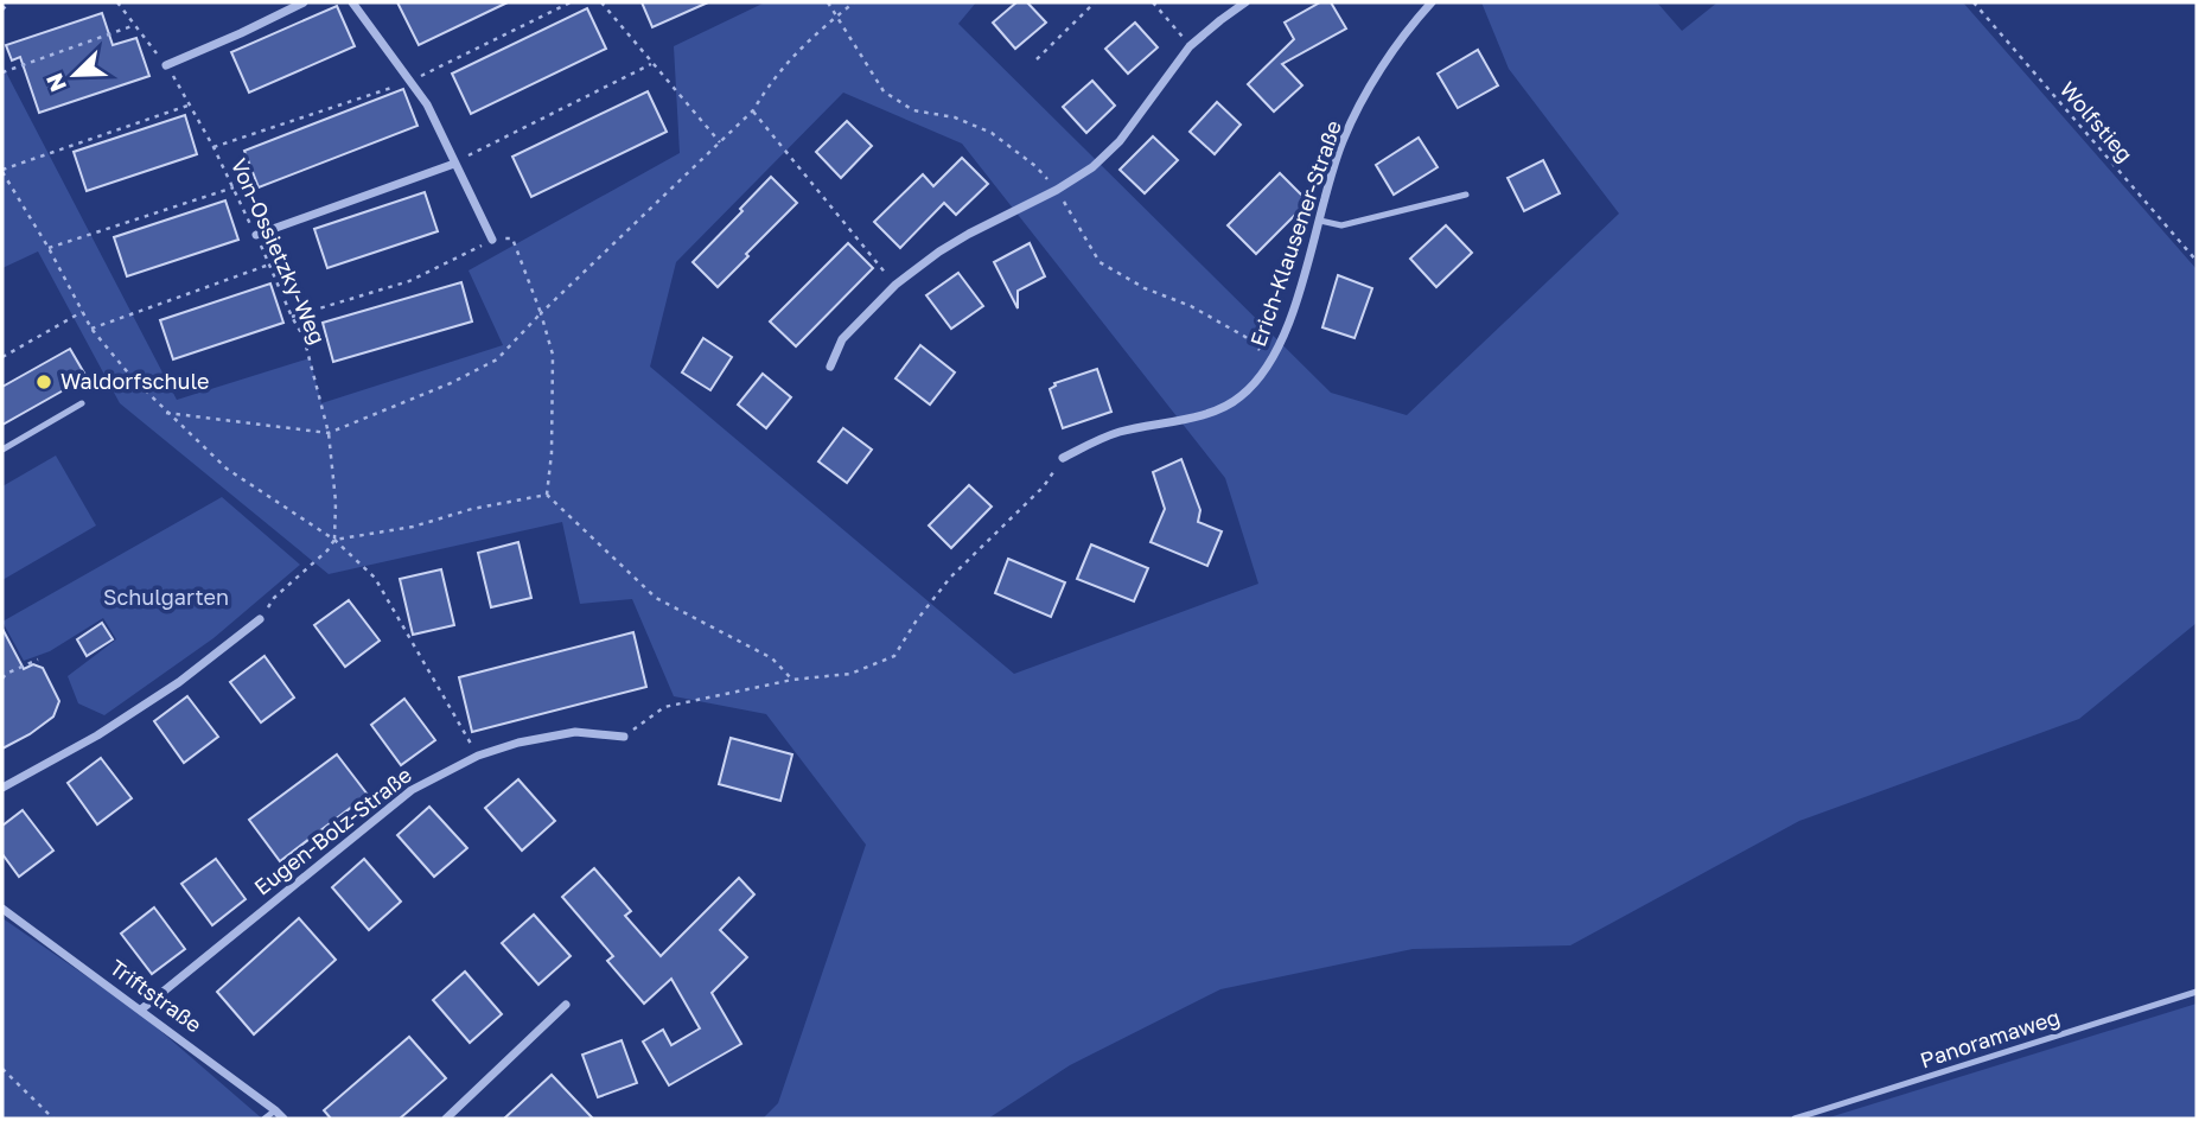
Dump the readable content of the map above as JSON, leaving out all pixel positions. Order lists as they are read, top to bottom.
{
  "streets": {
    "street": ["Erich-Klausener-Straße", "Eugen-Bolz-Straße", "Triftstraße"],
    "lane": ["Panoramaweg"],
    "path": ["Wolfstieg", "Von-Ossietzky-Weg"]
  },
  "crossings": [
    ["Eugen-Bolz-Straße", "Triftstraße"]
  ],
  "parks": ["Schulgarten"],
  "places": ["Waldorfschule"],
  "north": "bottom left"
}
